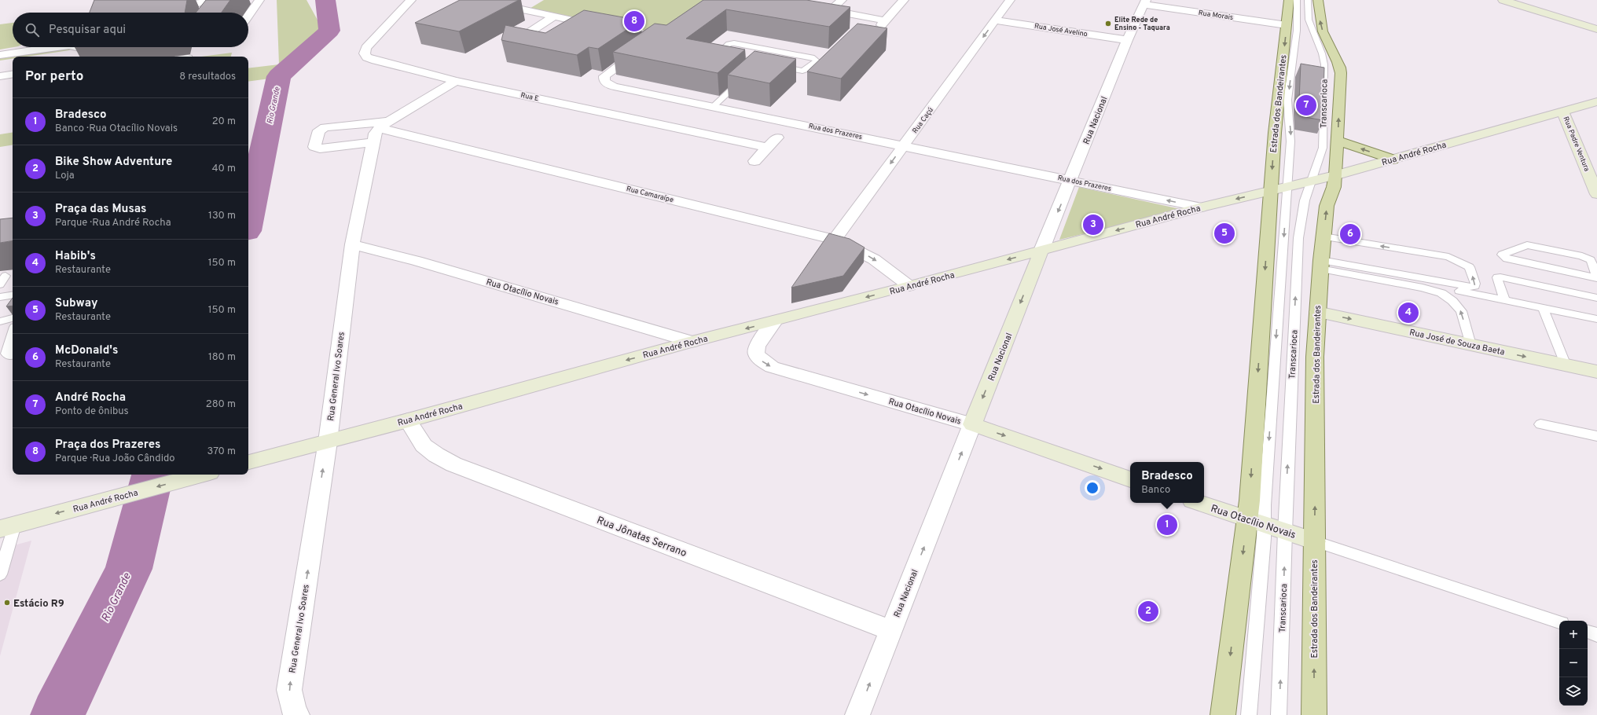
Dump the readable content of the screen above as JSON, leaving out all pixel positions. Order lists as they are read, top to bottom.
{
  "streets": {
    "main road": [
      "Estrada dos Bandeirantes",
      "Rua Nacional",
      "Rua Padre Ventura",
      "Rua André Rocha",
      "Rua Otacílio Novais",
      "Rua José de Souza Baeta"
    ],
    "street": [
      "Rua Morais",
      "Rua José Avelino",
      "Rua E",
      "Rua Caçú",
      "Rua dos Prazeres",
      "Rua Camaraípe",
      "Rua General Ivo Soares",
      "Rua Jônatas Serrano"
    ],
    "lane": ["Transcarioca"]
  },
  "crossings": [
    ["Rua Morais", "Estrada dos Bandeirantes"],
    ["Rua Morais", "Rua Nacional"],
    ["Rua José Avelino", "Rua Caçú"],
    ["Rua José Avelino", "Rua Nacional"],
    ["Estrada dos Bandeirantes", "Transcarioca"],
    ["Estrada dos Bandeirantes", "Rua André Rocha"],
    ["Estrada dos Bandeirantes", "Rua Otacílio Novais"],
    ["Estrada dos Bandeirantes", "Rua José de Souza Baeta"],
    ["Transcarioca", "Rua André Rocha"],
    ["Transcarioca", "Rua Otacílio Novais"],
    ["Rua Caçú", "Rua dos Prazeres"],
    ["Rua Caçú", "Rua Camaraípe"],
    ["Rua Nacional", "Rua dos Prazeres"],
    ["Rua Nacional", "Rua André Rocha"],
    ["Rua Nacional", "Rua Otacílio Novais"],
    ["Rua Nacional", "Rua Jônatas Serrano"],
    ["Rua dos Prazeres", "Rua André Rocha"],
    ["Rua Padre Ventura", "Rua André Rocha"],
    ["Rua André Rocha", "Rua Camaraípe"],
    ["Rua André Rocha", "Rua Otacílio Novais"],
    ["Rua André Rocha", "Rua General Ivo Soares"],
    ["Rua André Rocha", "Rua Jônatas Serrano"],
    ["Rua Camaraípe", "Rua General Ivo Soares"],
    ["Rua Otacílio Novais", "Rua General Ivo Soares"]
  ],
  "one_way": [
    "Rua Caçú",
    "Rua André Rocha",
    "Rua Otacílio Novais",
    "Rua José de Souza Baeta",
    "Rua General Ivo Soares"
  ],
  "water": ["Rio Grande"],
  "places": ["Elite Rede de Ensino - Taquara", "Estácio R9"],
  "page": {
    "pins": [
      "8",
      "7",
      "3",
      "5",
      "6",
      "4",
      "1",
      "2"
    ],
    "search": "Pesquisar aqui",
    "heading": ["Por perto", "8 resultados"],
    "list": [
      {
        "mark": "1",
        "name": "Bradesco",
        "note": "Banco · Rua Otacílio Novais",
        "value": "20 m"
      },
      {
        "mark": "2",
        "name": "Bike Show Adventure",
        "note": "Loja",
        "value": "40 m"
      },
      {
        "mark": "3",
        "name": "Praça das Musas",
        "note": "Parque · Rua André Rocha",
        "value": "130 m"
      },
      {
        "mark": "4",
        "name": "Habib's",
        "note": "Restaurante",
        "value": "150 m"
      },
      {
        "mark": "5",
        "name": "Subway",
        "note": "Restaurante",
        "value": "150 m"
      },
      {
        "mark": "6",
        "name": "McDonald's",
        "note": "Restaurante",
        "value": "180 m"
      },
      {
        "mark": "7",
        "name": "André Rocha",
        "note": "Ponto de ônibus",
        "value": "280 m"
      },
      {
        "mark": "8",
        "name": "Praça dos Prazeres",
        "note": "Parque · Rua João Cândido",
        "value": "370 m"
      }
    ],
    "popup": ["Bradesco", "Banco"],
    "map_buttons": ["+", "−"]
  }
}
